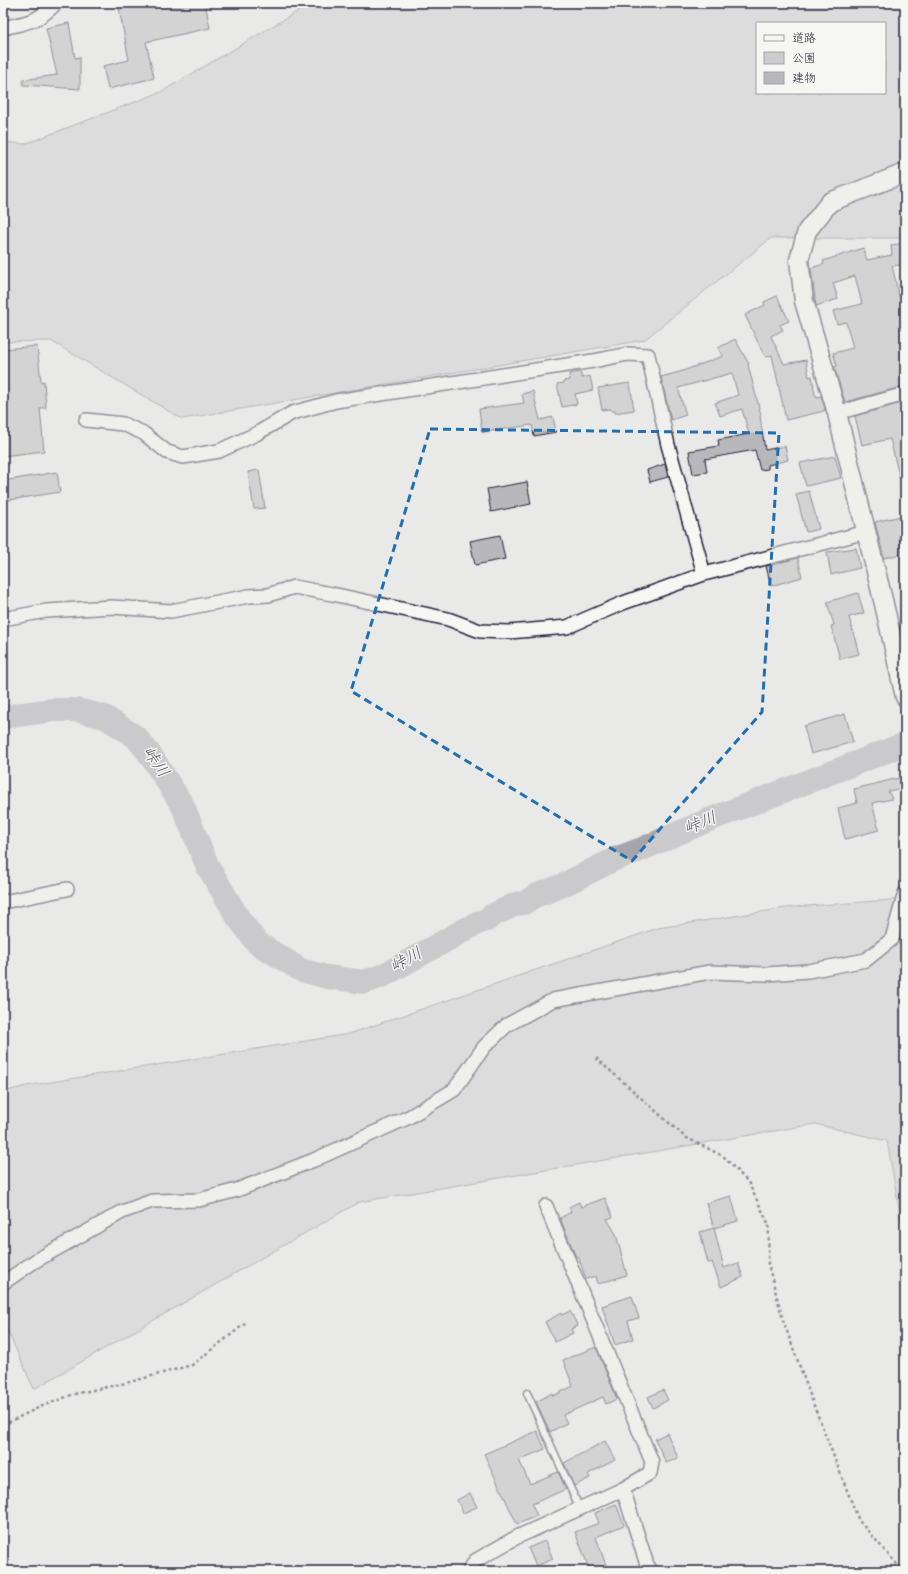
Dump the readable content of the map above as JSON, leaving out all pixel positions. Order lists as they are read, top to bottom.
{
  "water": ["峠川"],
  "legend": ["道路", "公園", "建物"]
}
